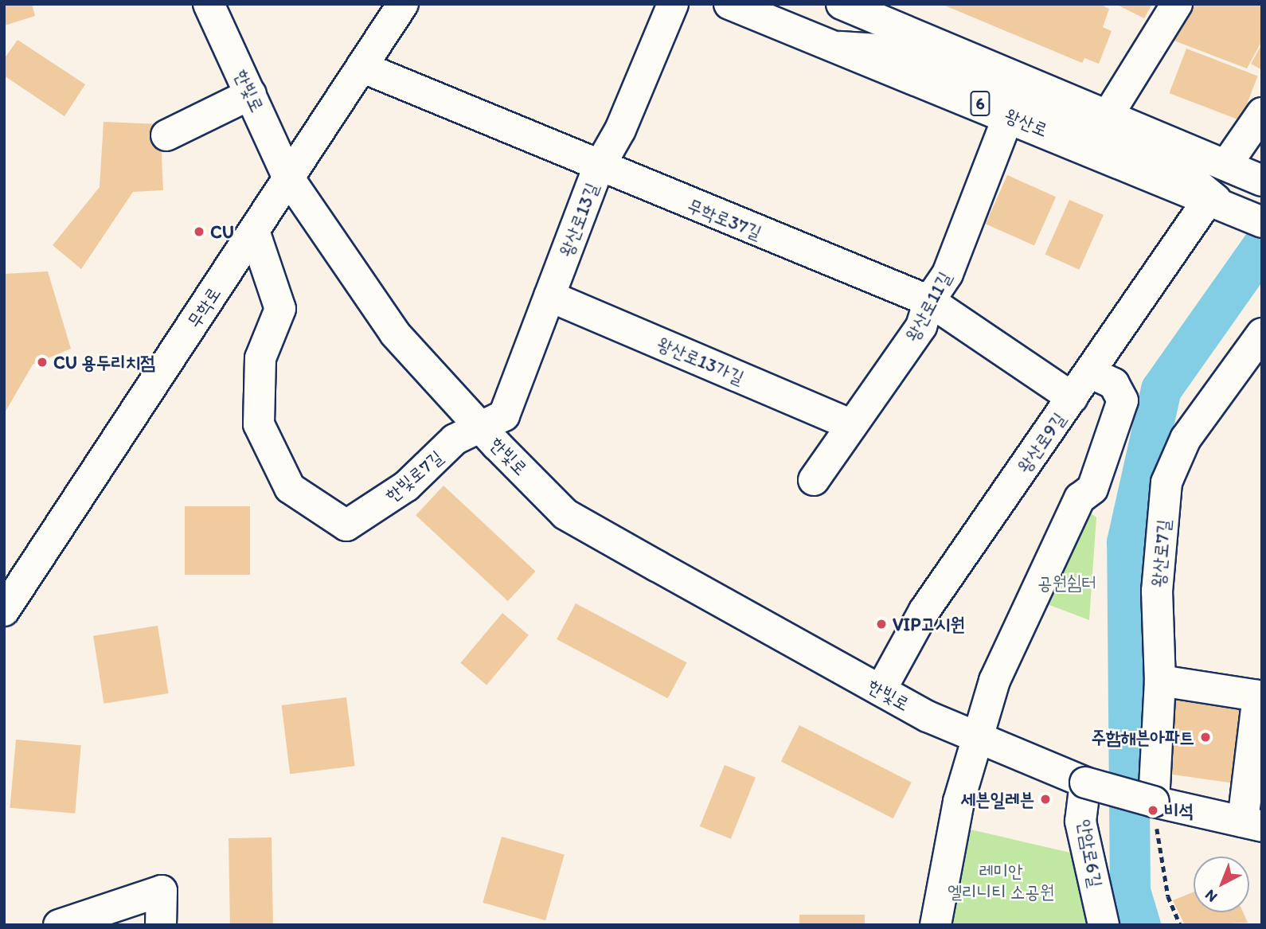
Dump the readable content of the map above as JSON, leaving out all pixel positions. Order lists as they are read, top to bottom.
{
  "streets": {
    "street": [
      "한빛로",
      "6",
      "왕산로",
      "무학로37길",
      "왕산로13길",
      "왕산로11길",
      "무학로",
      "왕산로13가길",
      "왕산로9길",
      "한빛로7길",
      "왕산로7길",
      "안암로6길"
    ]
  },
  "crossings": [
    ["한빛로", "왕산로13길"],
    ["한빛로", "무학로"],
    ["한빛로", "왕산로9길"],
    ["한빛로", "한빛로7길"],
    ["한빛로", "왕산로7길"],
    ["한빛로", "안암로6길"],
    ["6", "왕산로"],
    ["6", "왕산로9길"],
    ["왕산로", "왕산로11길"],
    ["왕산로", "왕산로9길"],
    ["무학로37길", "왕산로13길"],
    ["무학로37길", "왕산로11길"],
    ["무학로37길", "무학로"],
    ["무학로37길", "왕산로9길"],
    ["왕산로13길", "왕산로13가길"],
    ["왕산로13길", "한빛로7길"],
    ["왕산로11길", "왕산로13가길"],
    ["무학로", "한빛로7길"]
  ],
  "parks": ["공원쉼터", "레미안 엘리니티 소공원"],
  "places": [
    "CU",
    "CU 용두리치점",
    "VIP고시원",
    "주함해븐아파트",
    "세븐일레븐",
    "비석"
  ],
  "north": "bottom left"
}
